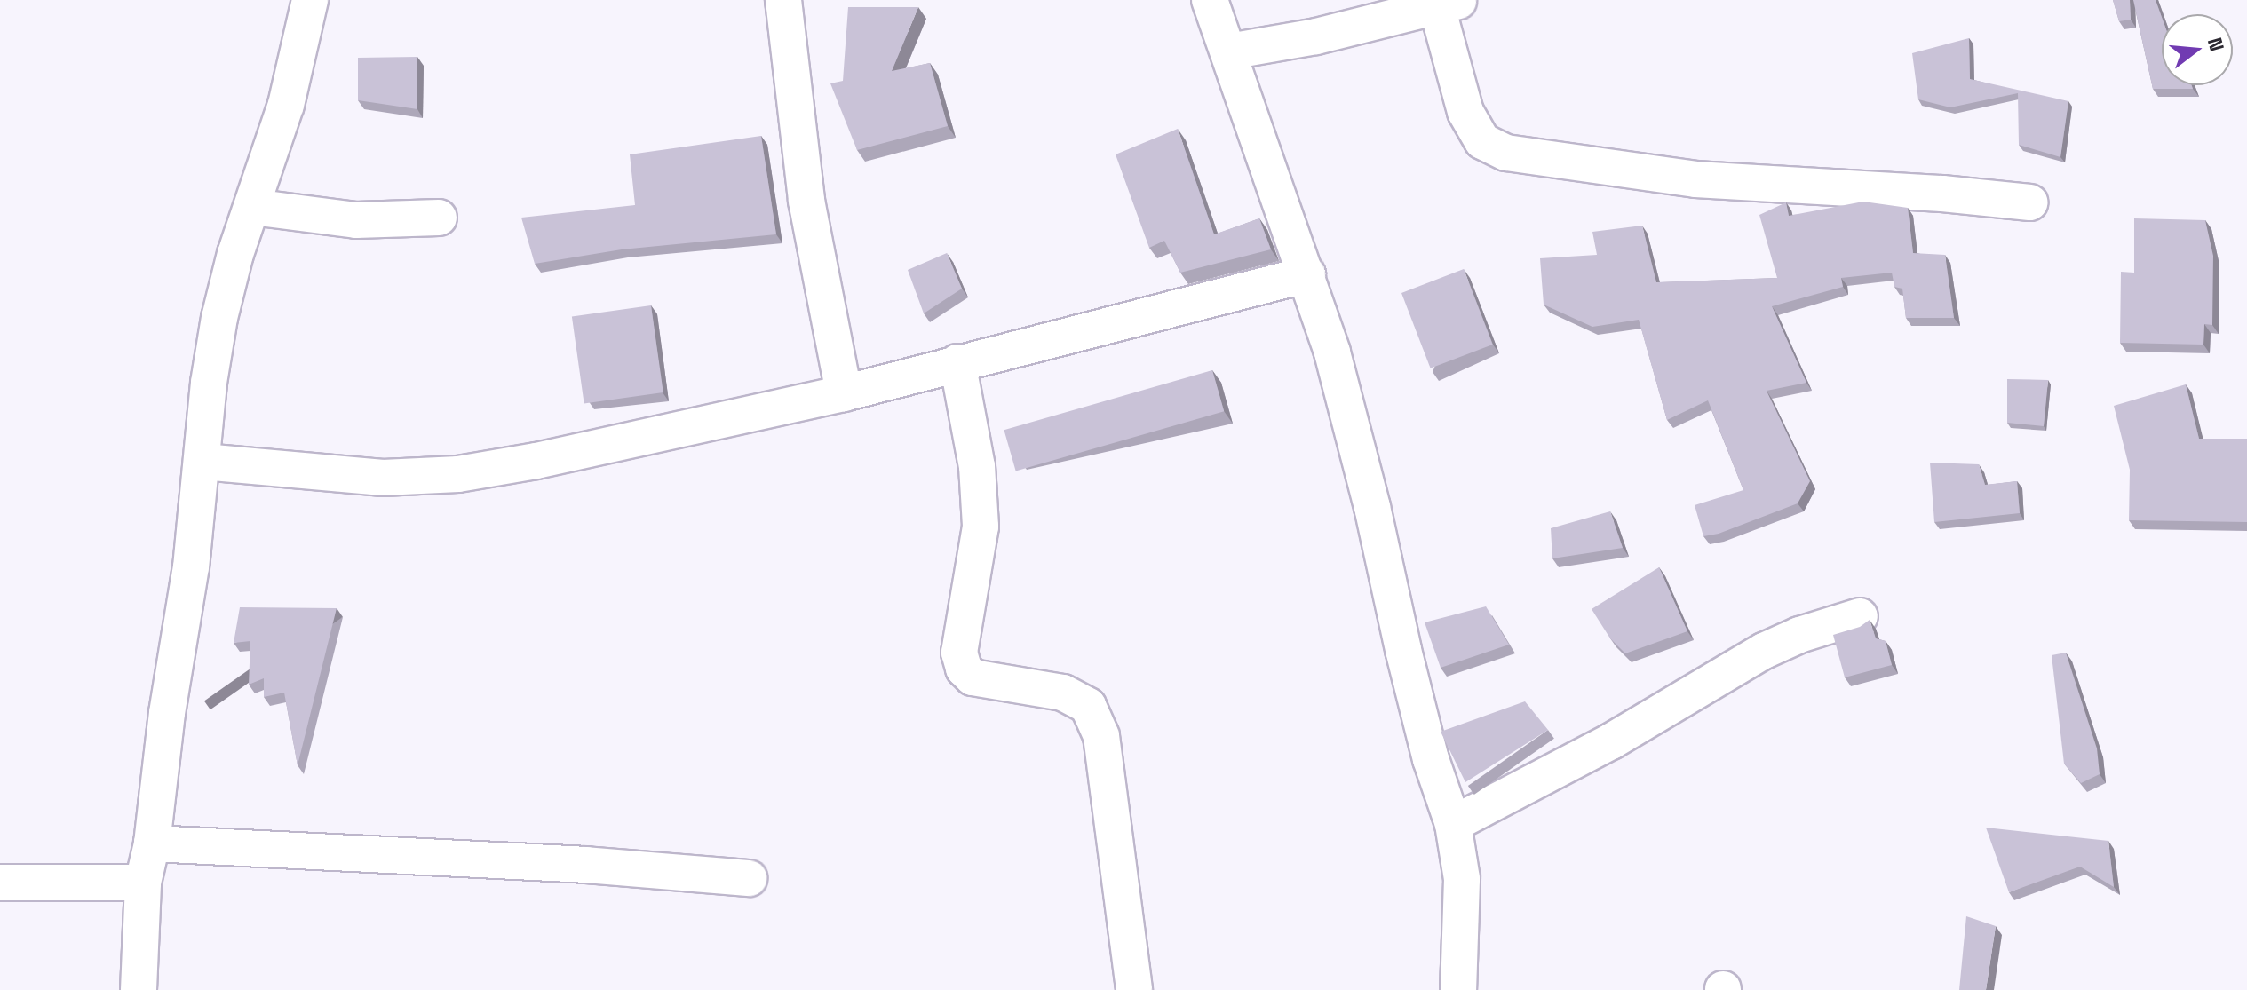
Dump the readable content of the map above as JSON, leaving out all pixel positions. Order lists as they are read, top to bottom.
{
  "north": "right"
}
